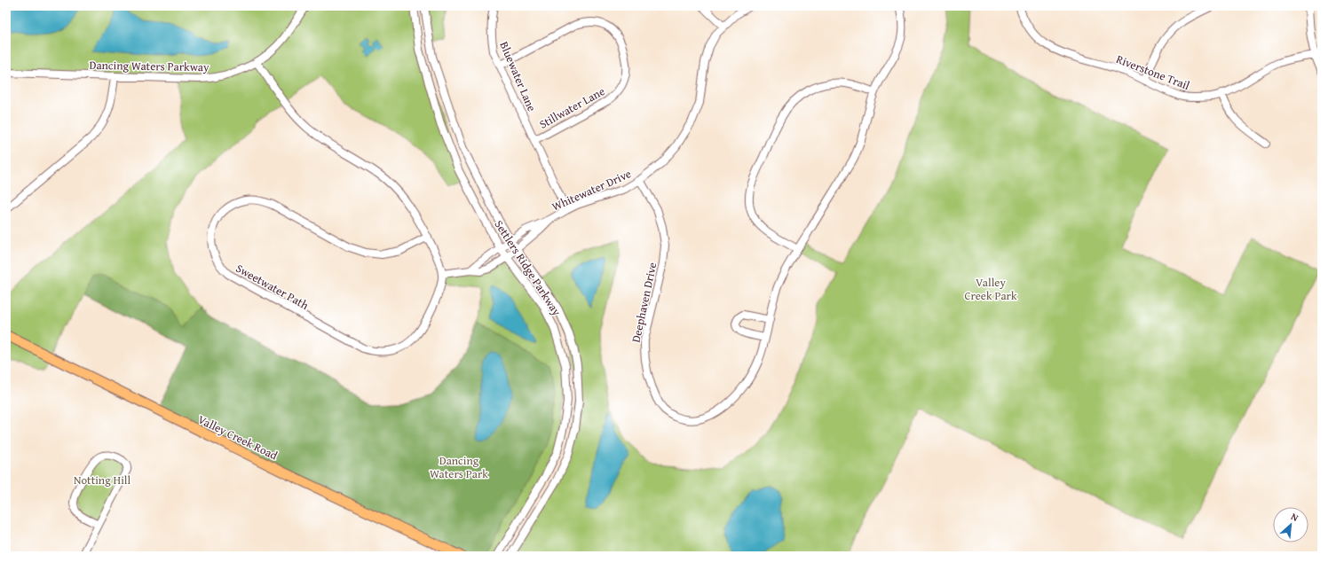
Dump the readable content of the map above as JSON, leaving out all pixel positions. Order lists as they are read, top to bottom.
{
  "streets": {
    "main road": ["Valley Creek Road"],
    "street": [
      "Dancing Waters Parkway",
      "Riverstone Trail",
      "Bluewater Lane",
      "Stillwater Lane",
      "Whitewater Drive",
      "Settlers Ridge Parkway",
      "Sweetwater Path",
      "Deephaven Drive"
    ]
  },
  "crossings": [
    ["Dancing Waters Parkway", "Sweetwater Path"],
    ["Bluewater Lane", "Stillwater Lane"],
    ["Bluewater Lane", "Whitewater Drive"],
    ["Whitewater Drive", "Settlers Ridge Parkway"],
    ["Whitewater Drive", "Sweetwater Path"],
    ["Whitewater Drive", "Deephaven Drive"]
  ],
  "parks": ["Valley Creek Park", "Dancing Waters Park", "Notting Hill"],
  "north": "top right"
}
